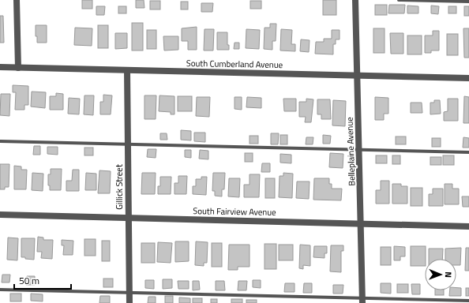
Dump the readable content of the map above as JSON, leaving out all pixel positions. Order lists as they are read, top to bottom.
{
  "streets": {
    "street": [
      "South Cumberland Avenue",
      "Belleplaine Avenue",
      "Gillick Street",
      "South Fairview Avenue"
    ]
  },
  "crossings": [
    ["South Cumberland Avenue", "Belleplaine Avenue"],
    ["South Cumberland Avenue", "Gillick Street"],
    ["Belleplaine Avenue", "South Fairview Avenue"],
    ["Gillick Street", "South Fairview Avenue"]
  ],
  "scale_bar": "50 m",
  "north": "right"
}
